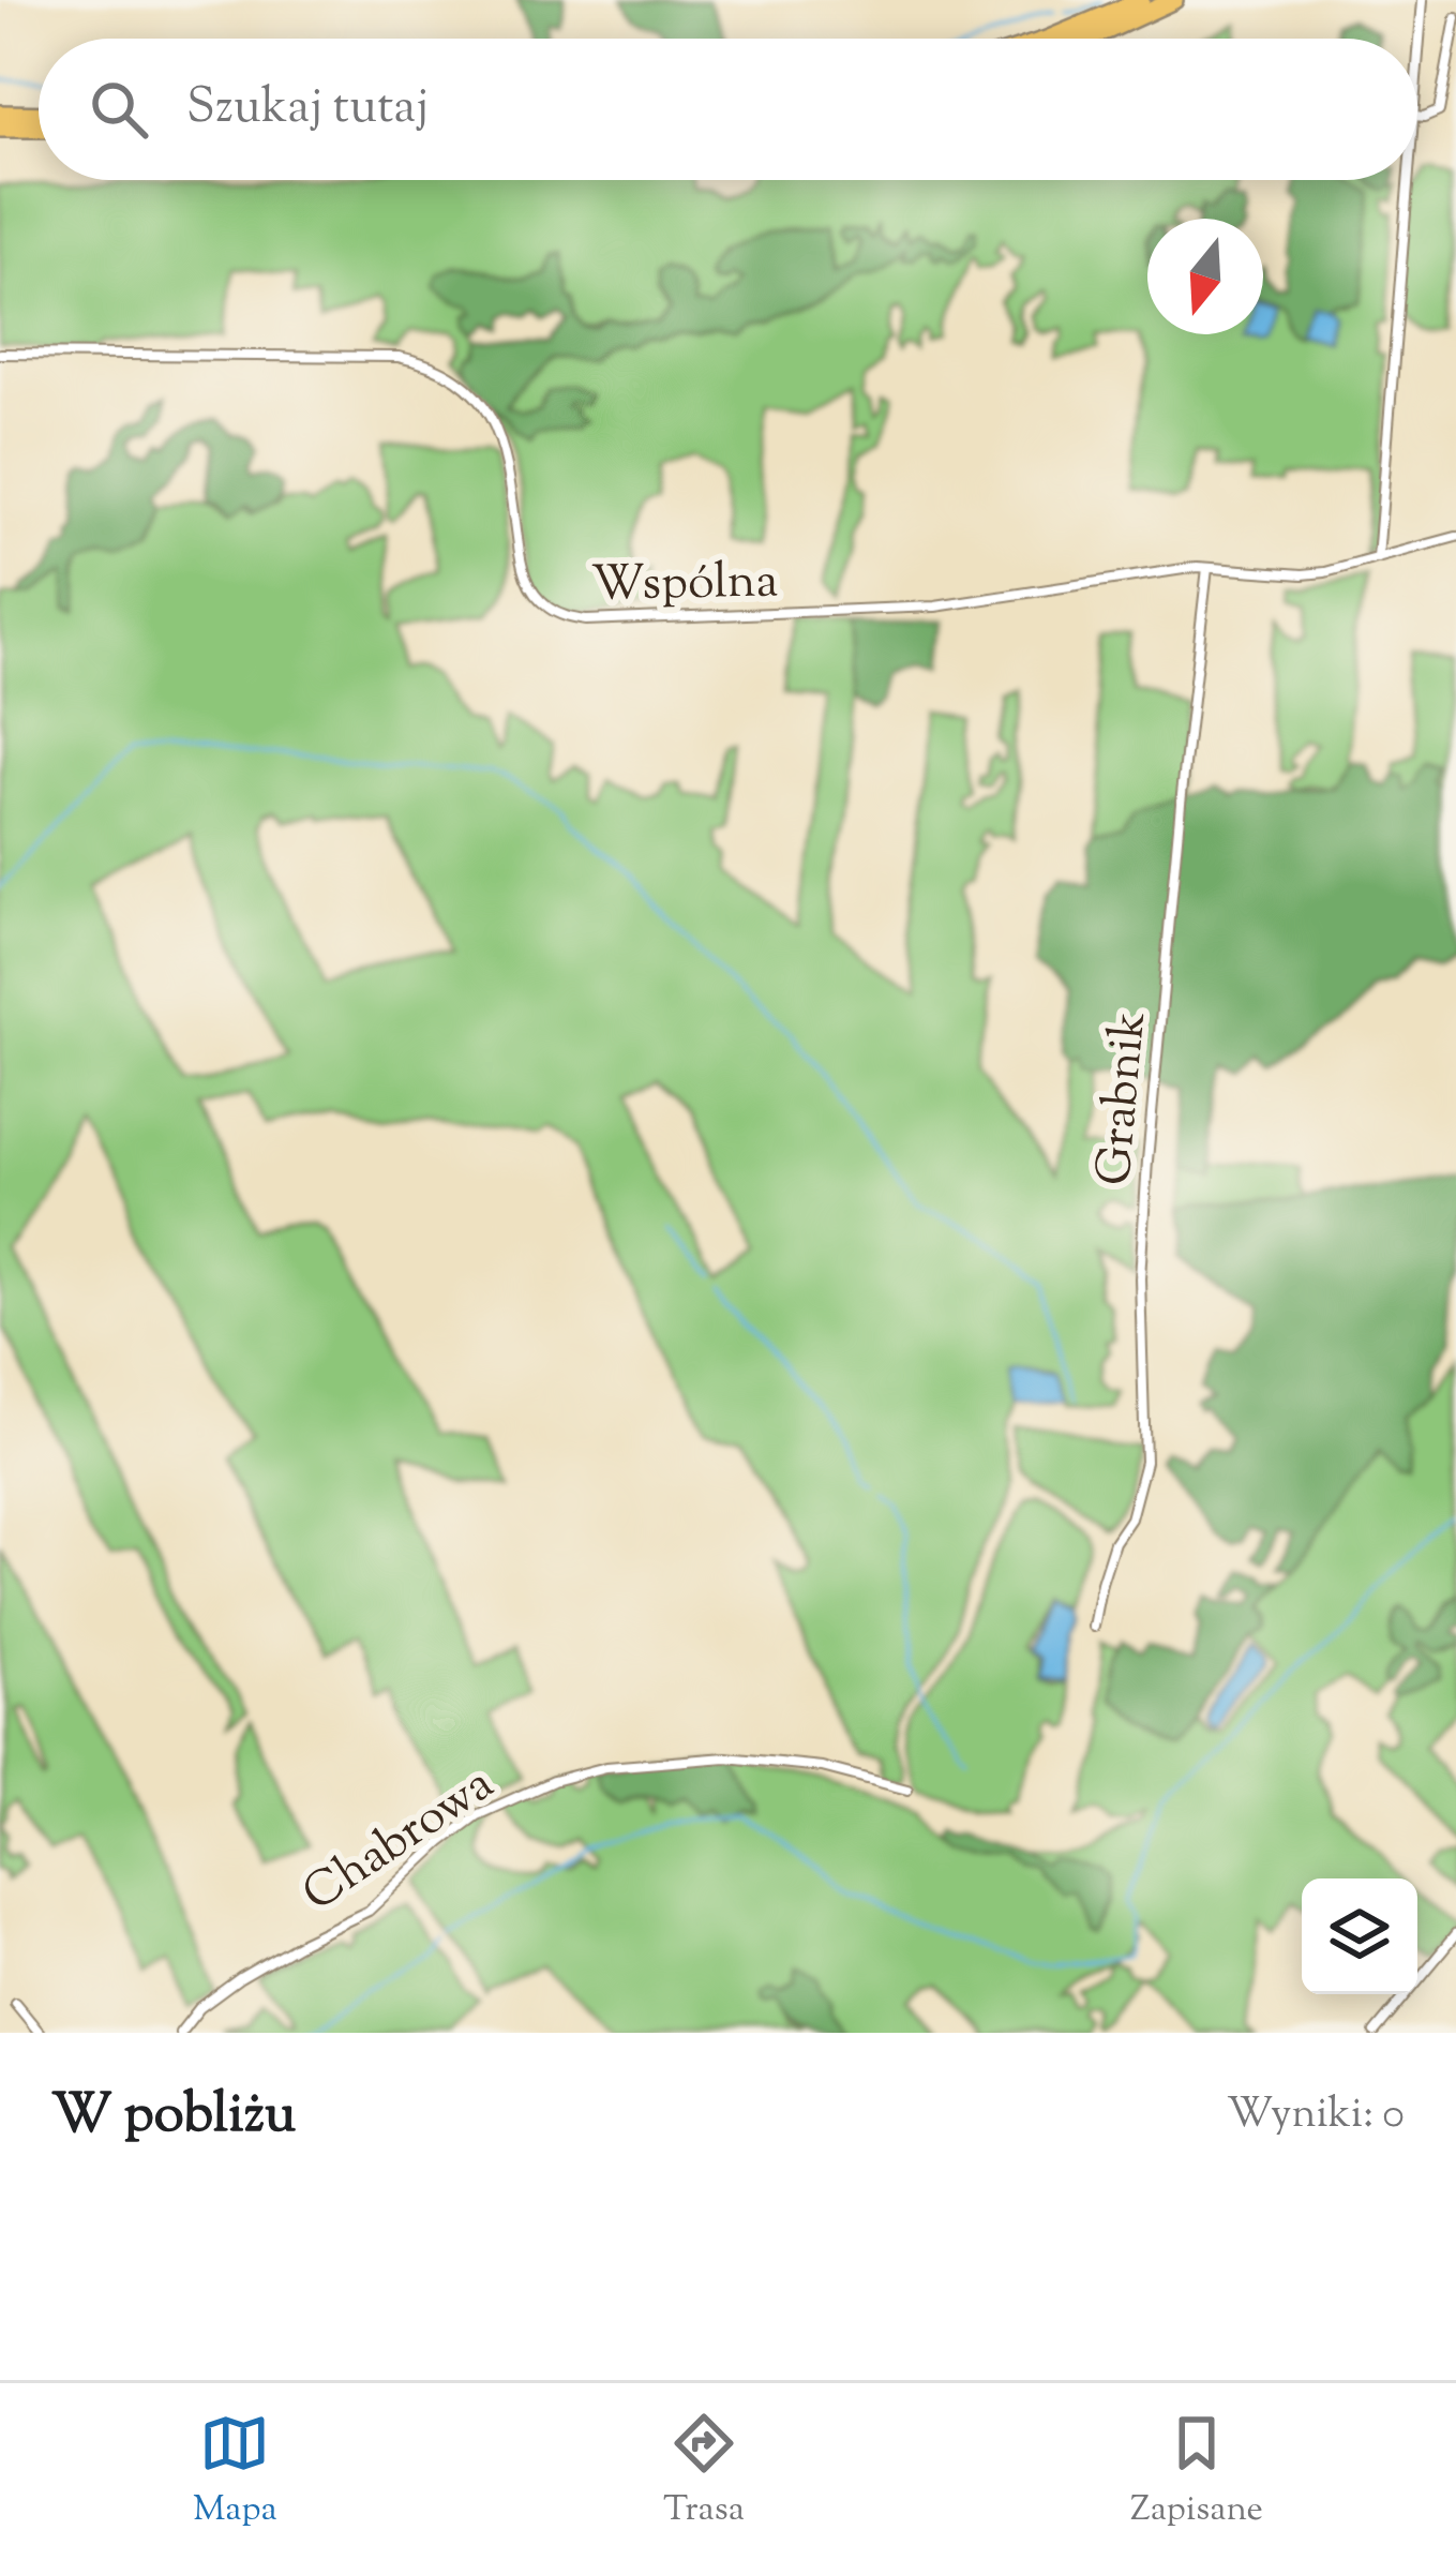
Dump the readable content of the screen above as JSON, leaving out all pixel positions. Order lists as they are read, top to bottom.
{
  "streets": {
    "street": ["Wspólna", "Grabnik", "Chabrowa"]
  },
  "crossings": [
    ["Wspólna", "Grabnik"]
  ],
  "north": "bottom",
  "page": {
    "search": "Szukaj tutaj",
    "heading": ["W pobliżu", "Wyniki: 0"],
    "nav": ["Mapa", "Trasa", "Zapisane"]
  }
}
